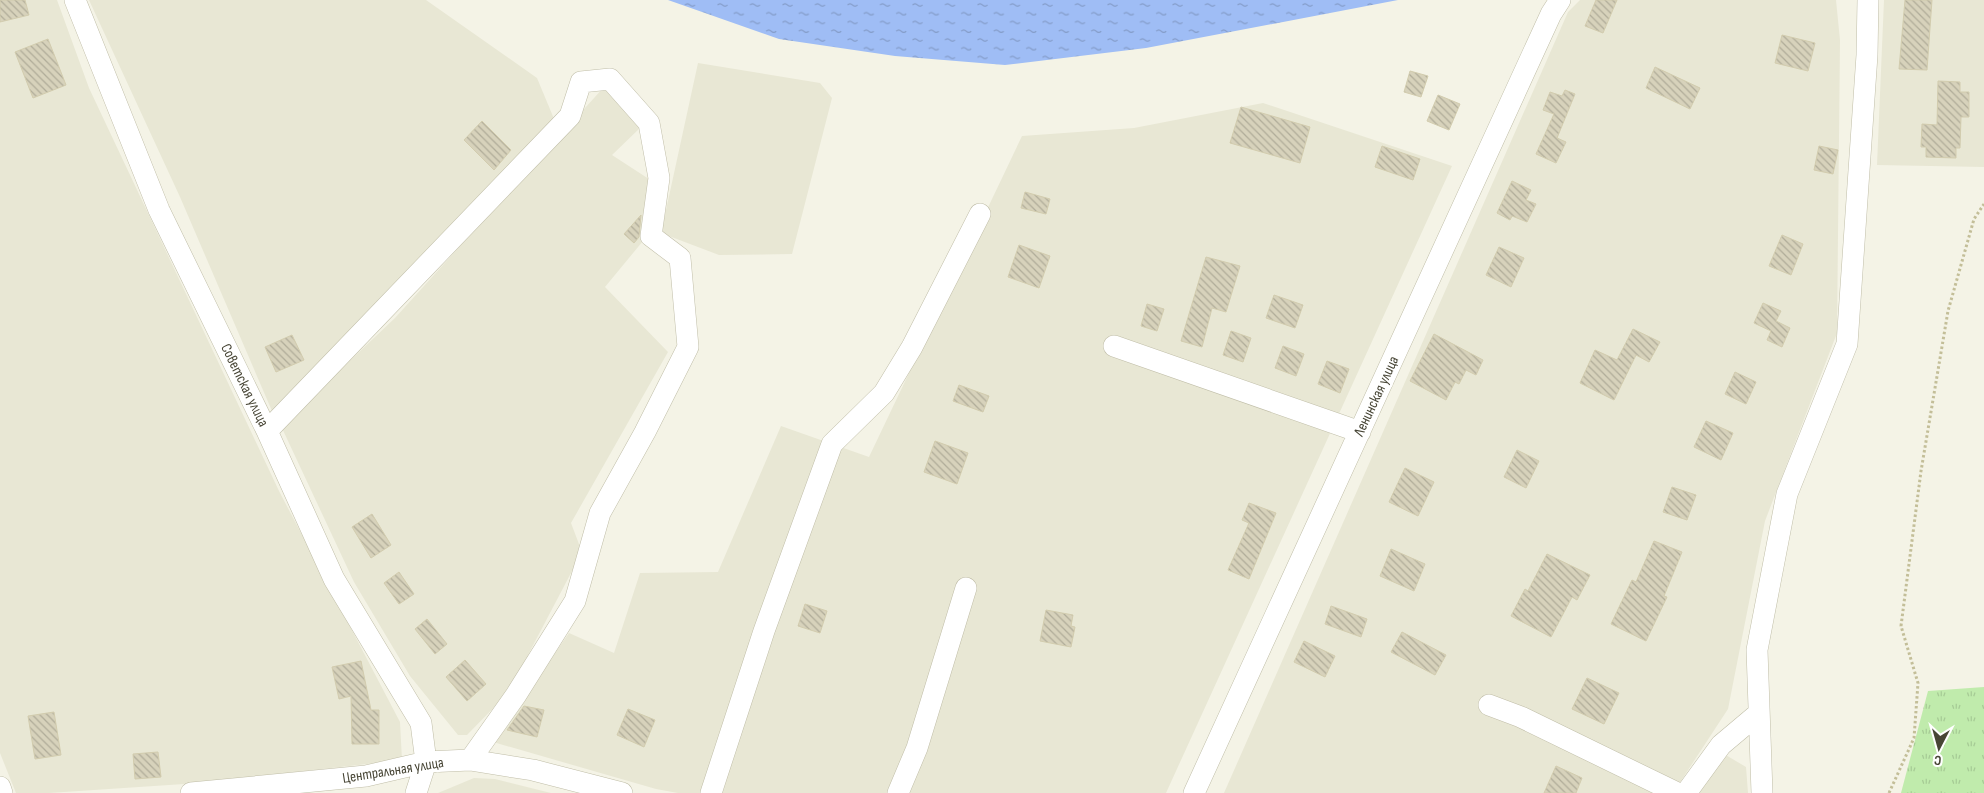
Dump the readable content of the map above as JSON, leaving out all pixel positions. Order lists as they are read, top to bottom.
{
  "streets": {
    "street": ["Советская улица", "Ленинская улица", "Центральная улица"]
  },
  "crossings": [
    ["Советская улица", "Центральная улица"]
  ],
  "north": "bottom"
}
